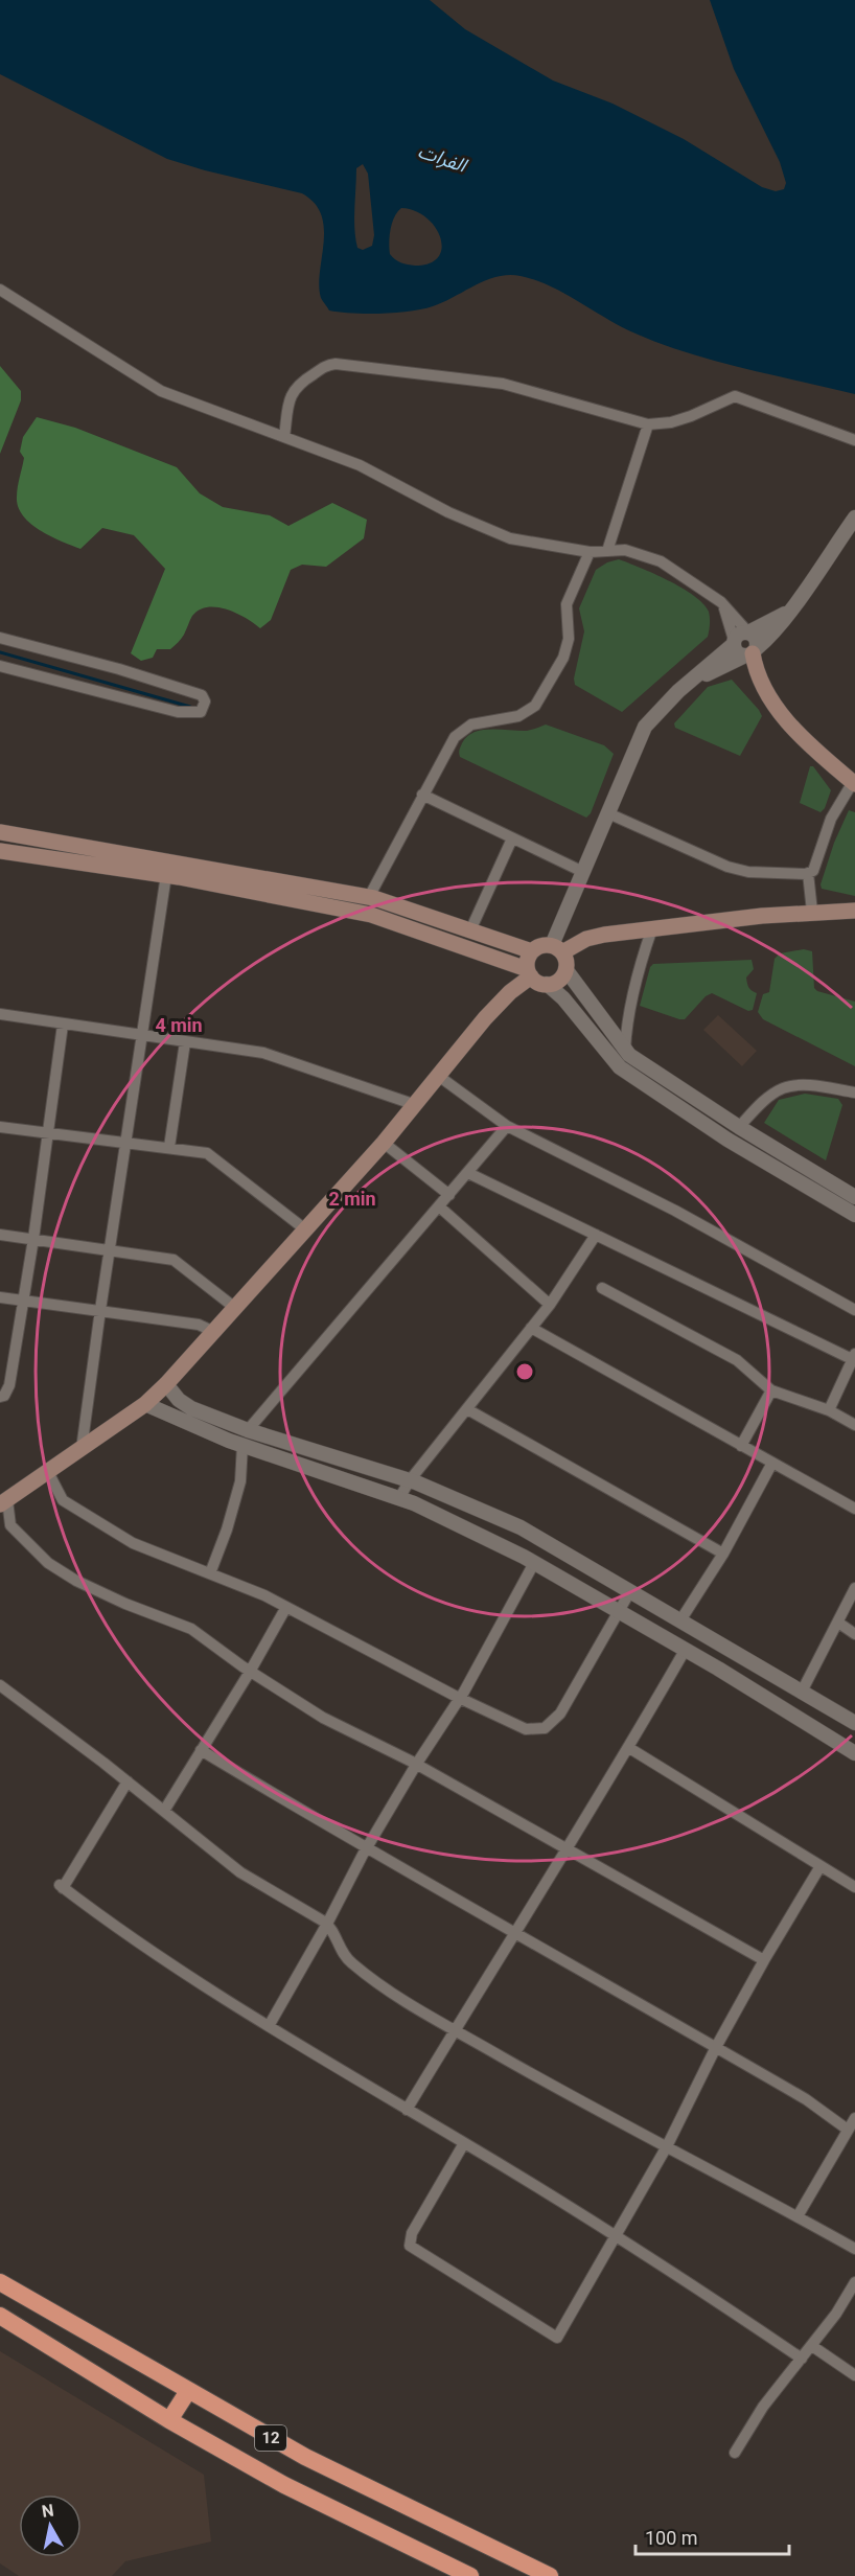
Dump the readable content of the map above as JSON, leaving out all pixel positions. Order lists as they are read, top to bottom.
{
  "streets": {
    "highway": ["12"]
  },
  "water": ["الفرات"],
  "scale_bar": "100 m",
  "north": "top",
  "rings": ["4 min", "2 min"]
}
